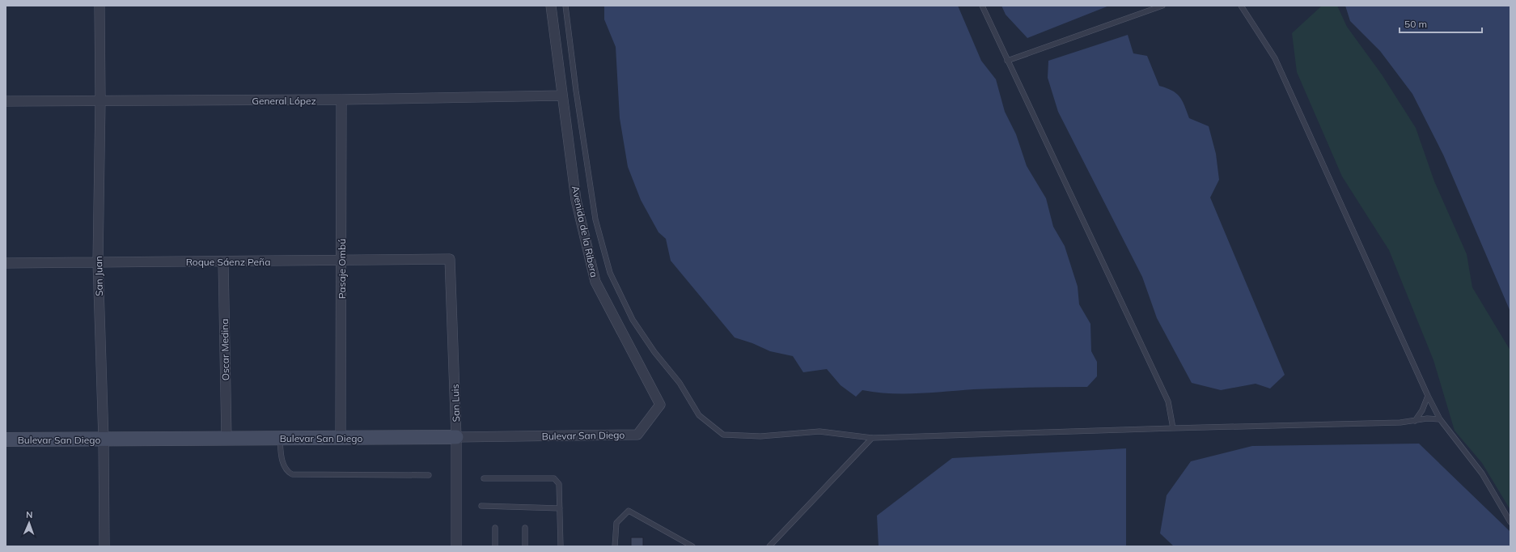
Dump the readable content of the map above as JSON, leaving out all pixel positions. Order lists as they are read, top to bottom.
{
  "streets": {
    "street": [
      "General López",
      "Avenida de la Ribera",
      "Roque Sáenz Peña",
      "Pasaje Ombú",
      "San Juan",
      "Oscar Medina",
      "San Luis",
      "Bulevar San Diego"
    ]
  },
  "crossings": [
    ["General López", "Avenida de la Ribera"],
    ["General López", "Pasaje Ombú"],
    ["General López", "San Juan"],
    ["Avenida de la Ribera", "Bulevar San Diego"],
    ["Roque Sáenz Peña", "Pasaje Ombú"],
    ["Roque Sáenz Peña", "San Juan"],
    ["Roque Sáenz Peña", "Oscar Medina"],
    ["Roque Sáenz Peña", "San Luis"],
    ["Pasaje Ombú", "Bulevar San Diego"],
    ["San Juan", "Bulevar San Diego"],
    ["Oscar Medina", "Bulevar San Diego"],
    ["San Luis", "Bulevar San Diego"]
  ],
  "scale_bar": "50 m",
  "north": "top"
}
